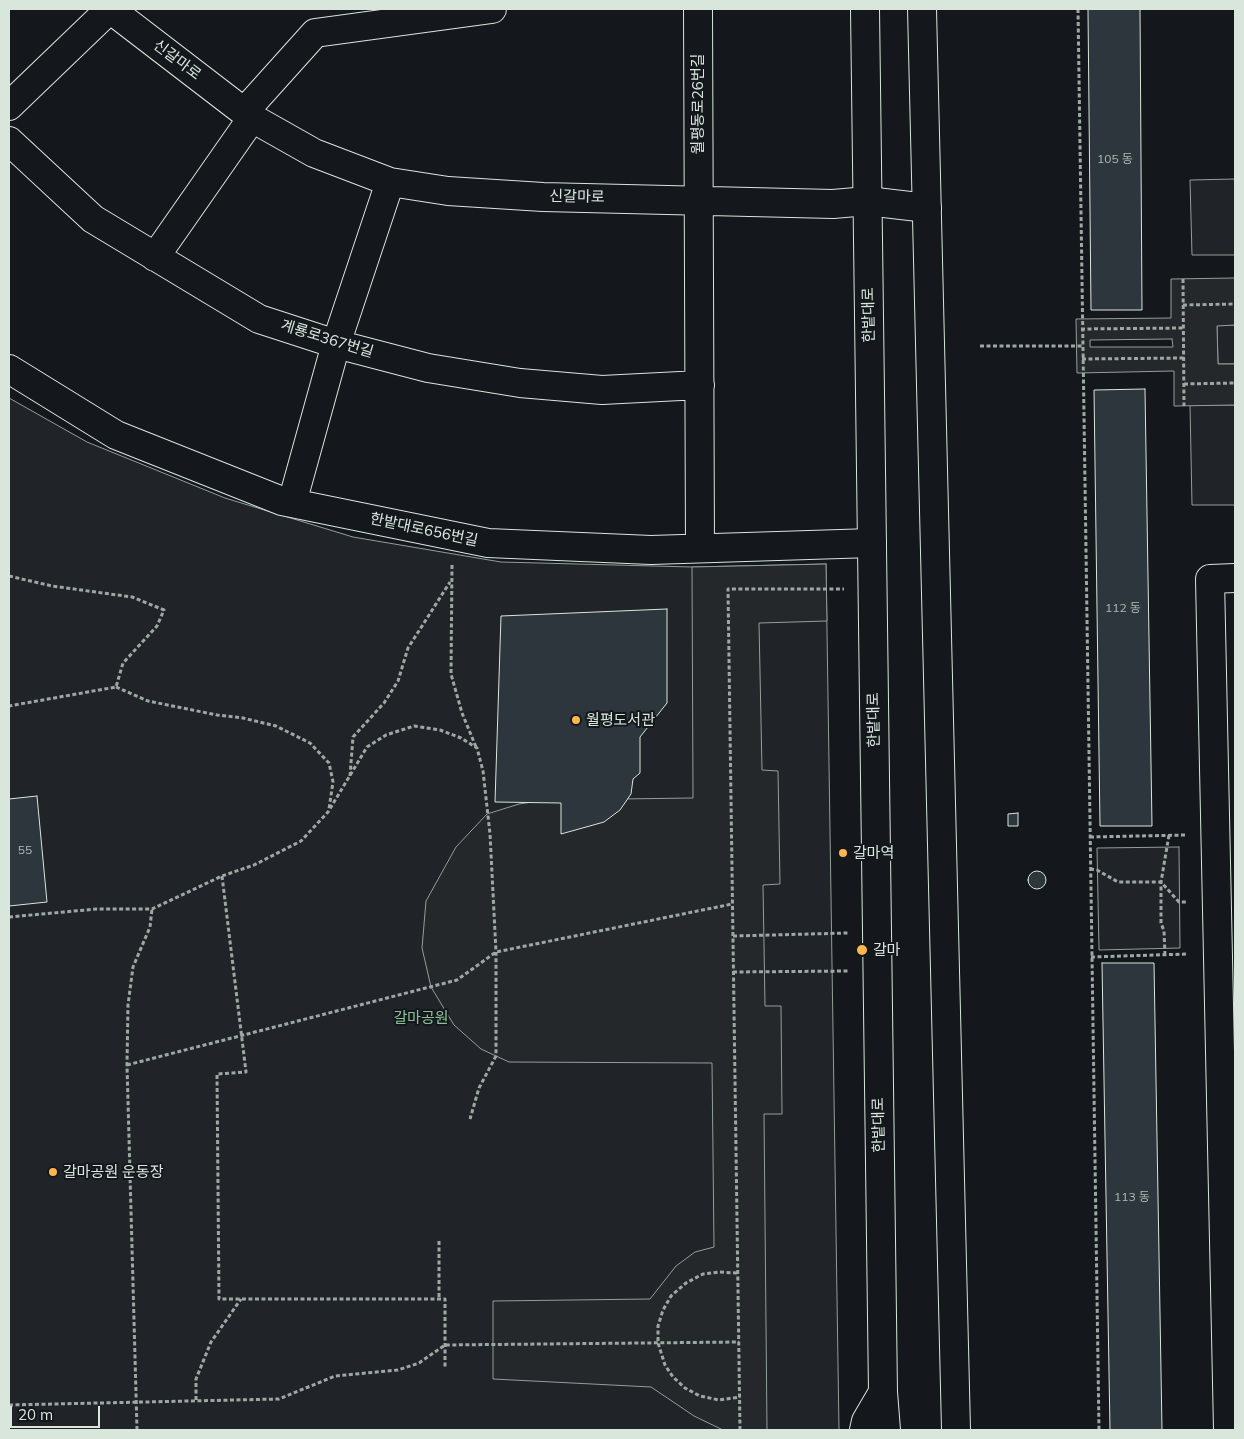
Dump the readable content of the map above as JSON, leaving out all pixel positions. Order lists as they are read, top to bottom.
{
  "streets": {
    "street": [
      "신갈마로",
      "월평동로26번길",
      "한밭대로",
      "계룡로367번길",
      "한밭대로656번길"
    ]
  },
  "crossings": [
    ["신갈마로", "월평동로26번길"],
    ["신갈마로", "한밭대로"],
    ["월평동로26번길", "계룡로367번길"],
    ["월평동로26번길", "한밭대로656번길"],
    ["한밭대로", "한밭대로656번길"]
  ],
  "parks": ["갈마공원"],
  "places": [
    "월평도서관",
    "갈마역",
    "갈마",
    "갈마공원 운동장"
  ],
  "house_numbers": [
    "105 동",
    "112 동",
    "55",
    "113 동"
  ],
  "scale_bar": "20 m"
}
